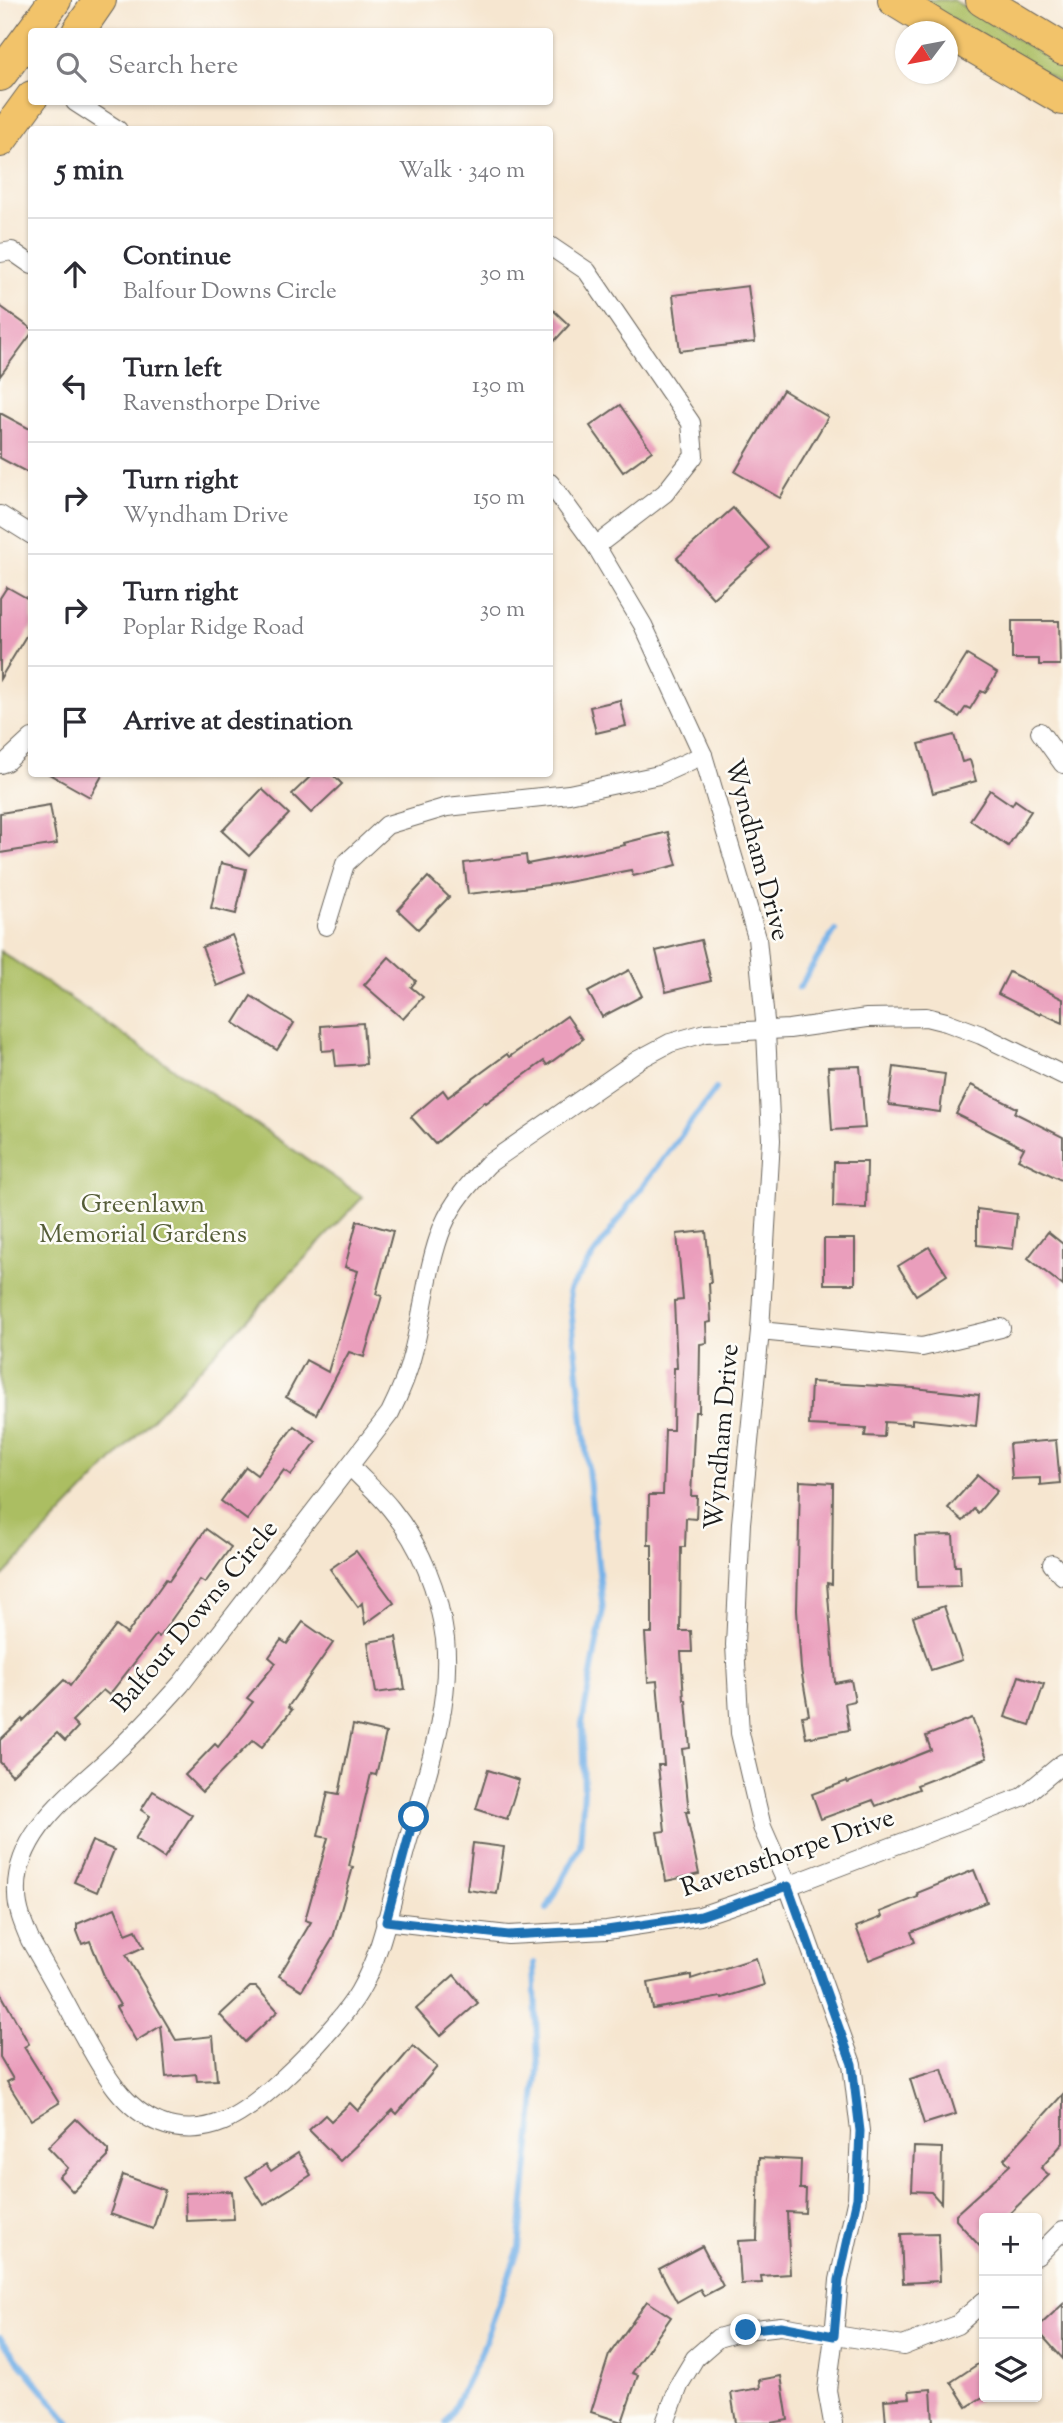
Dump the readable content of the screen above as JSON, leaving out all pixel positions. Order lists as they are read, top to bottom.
{
  "streets": {
    "street": ["Wyndham Drive", "Balfour Downs Circle", "Ravensthorpe Drive"]
  },
  "crossings": [
    ["Wyndham Drive", "Balfour Downs Circle"],
    ["Wyndham Drive", "Ravensthorpe Drive"],
    ["Balfour Downs Circle", "Ravensthorpe Drive"]
  ],
  "parks": ["Greenlawn Memorial Gardens"],
  "north": "bottom left",
  "page": {
    "search": "Search here",
    "heading": ["5 min", "Walk · 340 m"],
    "list": [
      ["Continue", "Balfour Downs Circle", "30 m"],
      ["Turn left", "Ravensthorpe Drive", "130 m"],
      ["Turn right", "Wyndham Drive", "150 m"],
      ["Turn right", "Poplar Ridge Road", "30 m"],
      "Arrive at destination"
    ],
    "map_buttons": ["+", "−"]
  }
}
